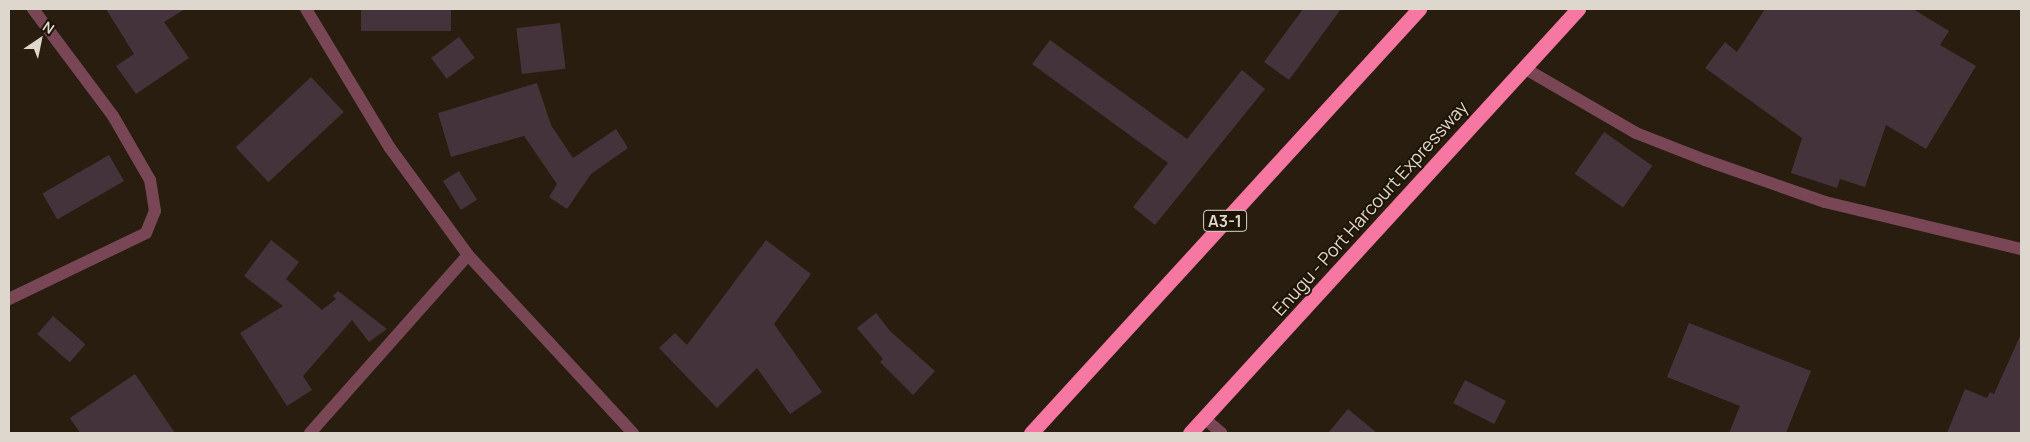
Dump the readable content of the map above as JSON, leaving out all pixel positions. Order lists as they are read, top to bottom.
{
  "streets": {
    "highway": ["Enugu - Port Harcourt Expressway", "A3-1"]
  },
  "north": "top right"
}
